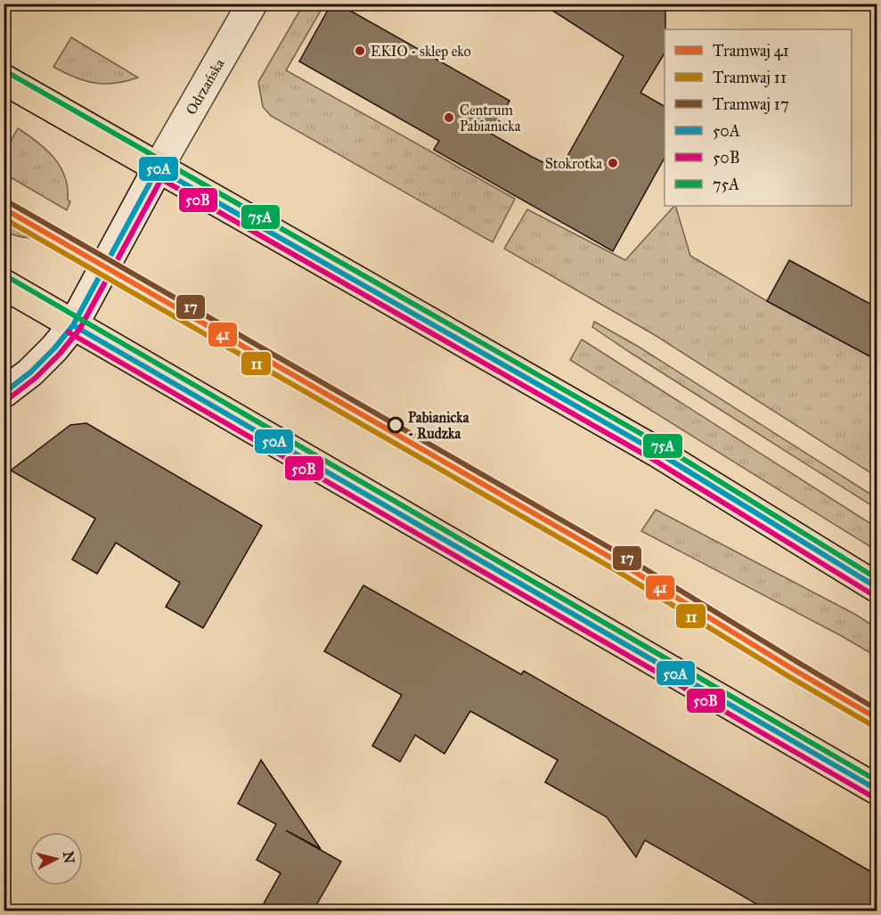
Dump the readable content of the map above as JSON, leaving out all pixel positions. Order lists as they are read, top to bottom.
{
  "streets": {
    "street": ["Odrzańska"]
  },
  "places": [
    "EKIO - sklep eko",
    "Centrum Pabianicka",
    "Stokrotka",
    "Pabianicka - Rudzka"
  ],
  "lines": [
    "transit line 75A",
    "transit line 50A",
    "transit line 50B",
    "tram line 17",
    "tram line 41",
    "tram line 11"
  ],
  "legend": [
    "Tramwaj 41",
    "Tramwaj 11",
    "Tramwaj 17",
    "50A",
    "50B",
    "75A"
  ],
  "north": "right"
}
